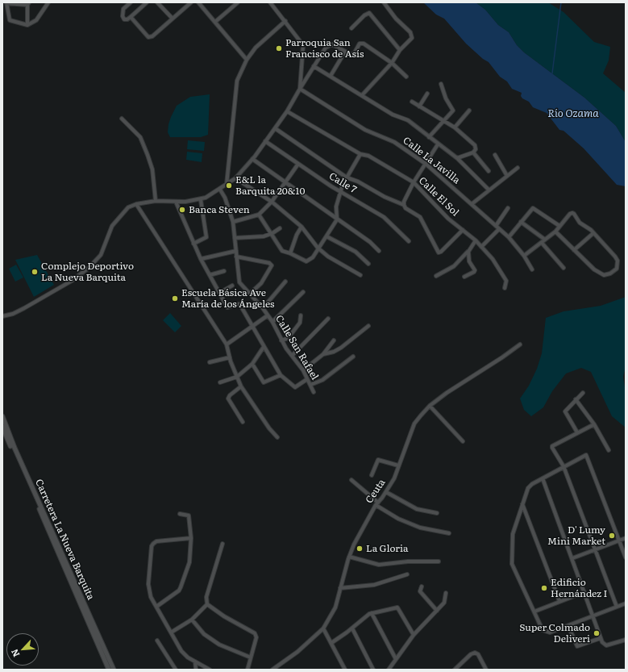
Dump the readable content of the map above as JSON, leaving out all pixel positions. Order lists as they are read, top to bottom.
{
  "streets": {
    "street": [
      "Calle La Javilla",
      "Calle 7",
      "Calle El Sol",
      "Calle San Rafael",
      "Ceuta",
      "Carretera La Nueva Barquita"
    ]
  },
  "water": ["Río Ozama"],
  "places": [
    "Parroquia San Francisco de Asís",
    "E&L la Barquita 20&10",
    "Banca Steven",
    "Complejo Deportivo La Nueva Barquita",
    "Escuela Básica Ave María de los Ángeles",
    "D' Lumy Mini Market",
    "La Gloria",
    "Edificio Hernández I",
    "Super Colmado Deliveri"
  ],
  "north": "bottom left"
}
